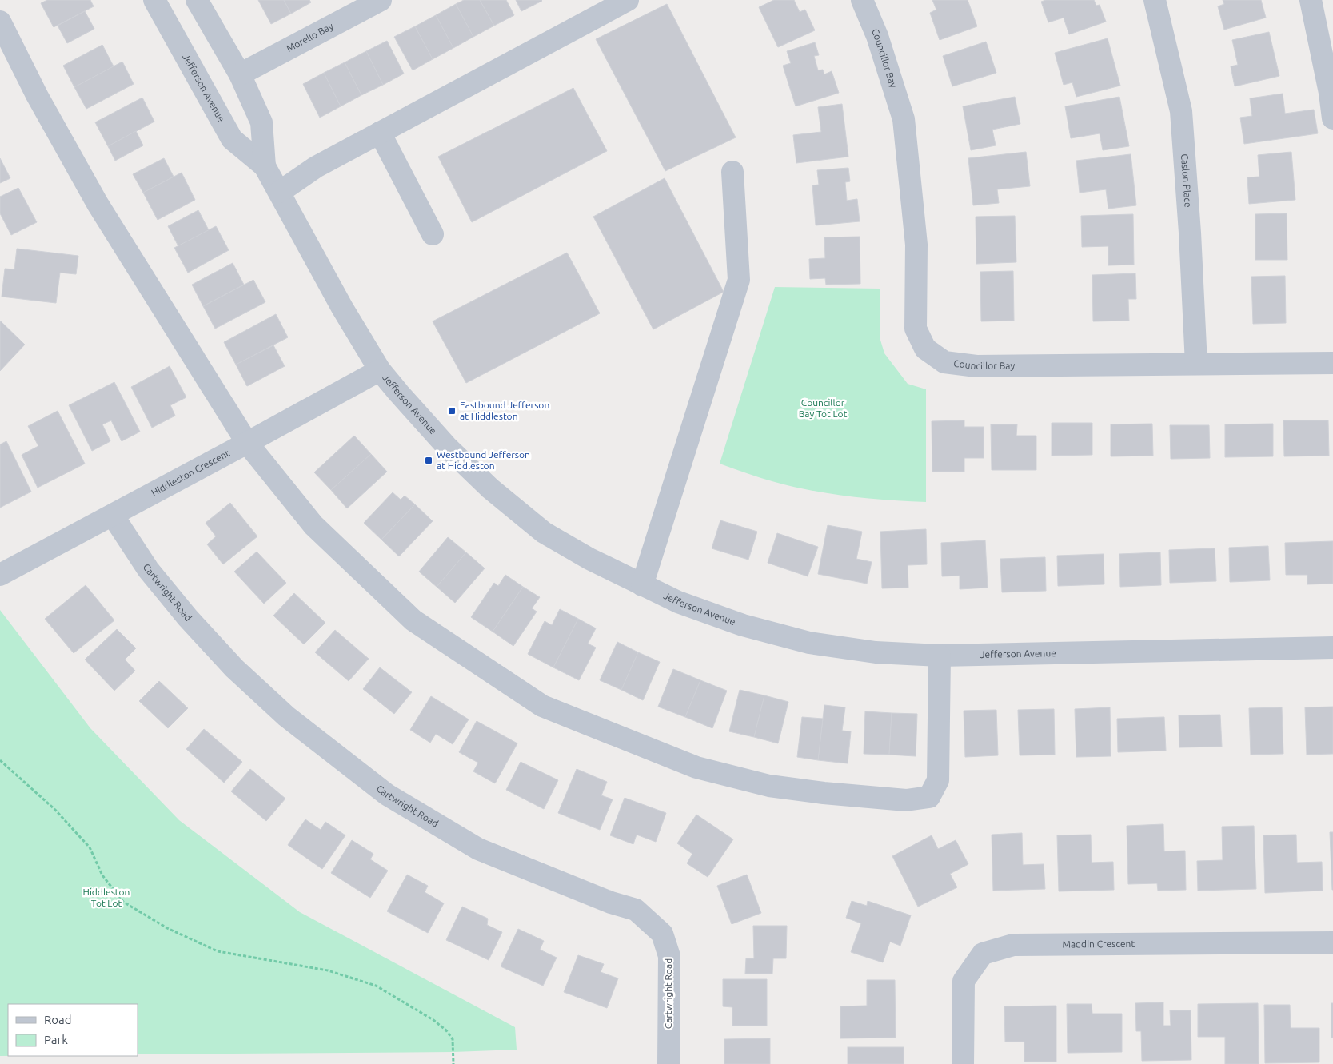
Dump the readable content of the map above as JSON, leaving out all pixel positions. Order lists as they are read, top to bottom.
{
  "streets": {
    "street": [
      "Morello Bay",
      "Councillor Bay",
      "Jefferson Avenue",
      "Caslon Place",
      "Hiddleston Crescent",
      "Cartwright Road",
      "Maddin Crescent"
    ]
  },
  "crossings": [
    ["Morello Bay", "Jefferson Avenue"],
    ["Councillor Bay", "Caslon Place"],
    ["Jefferson Avenue", "Hiddleston Crescent"],
    ["Hiddleston Crescent", "Cartwright Road"]
  ],
  "parks": ["Councillor Bay Tot Lot", "Hiddleston Tot Lot"],
  "places": {
    "transit": ["Eastbound Jefferson at Hiddleston", "Westbound Jefferson at Hiddleston"]
  },
  "legend": ["Road", "Park"]
}
